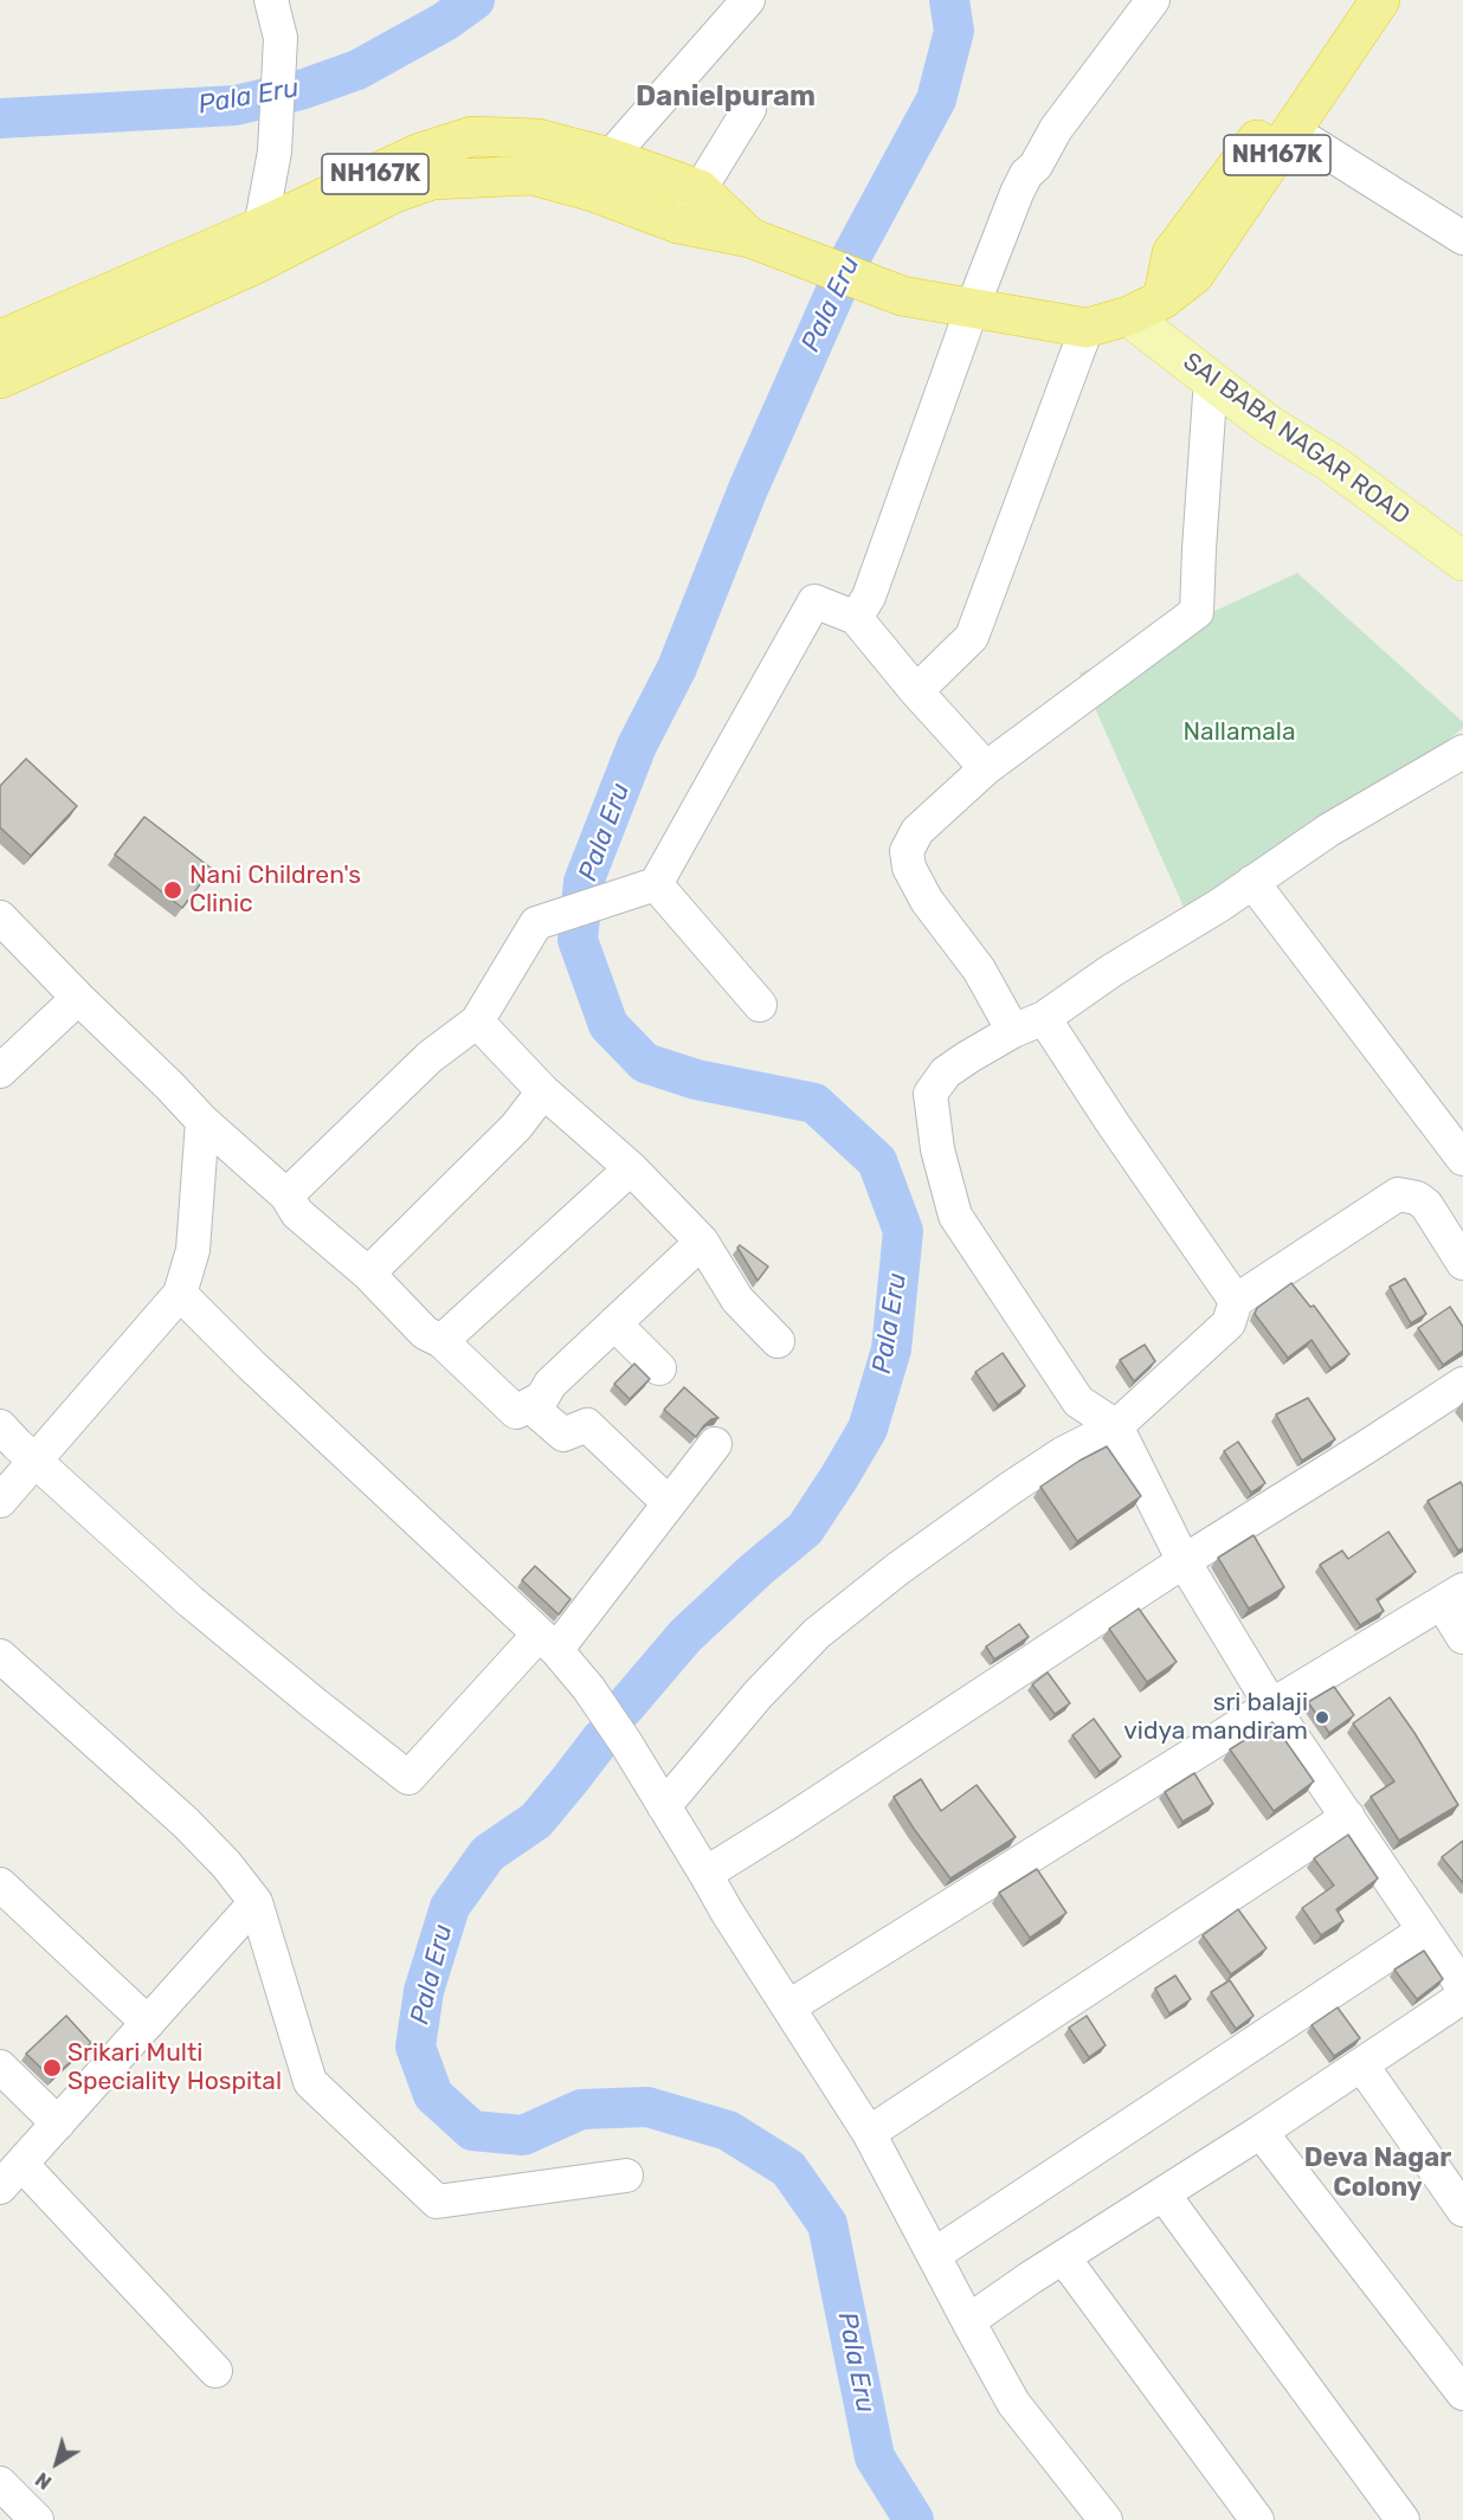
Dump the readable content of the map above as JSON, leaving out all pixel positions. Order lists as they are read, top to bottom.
{
  "streets": {
    "highway": ["NH167K"],
    "main road": ["SAI BABA NAGAR ROAD"]
  },
  "crossings": [
    ["NH167K", "SAI BABA NAGAR ROAD"]
  ],
  "districts": ["Danielpuram", "Deva Nagar Colony"],
  "water": ["Pala Eru"],
  "parks": ["Nallamala"],
  "places": ["Nani Children's Clinic", "sri balaji vidya mandiram", "Srikari Multi Speciality Hospital"],
  "north": "bottom left"
}
